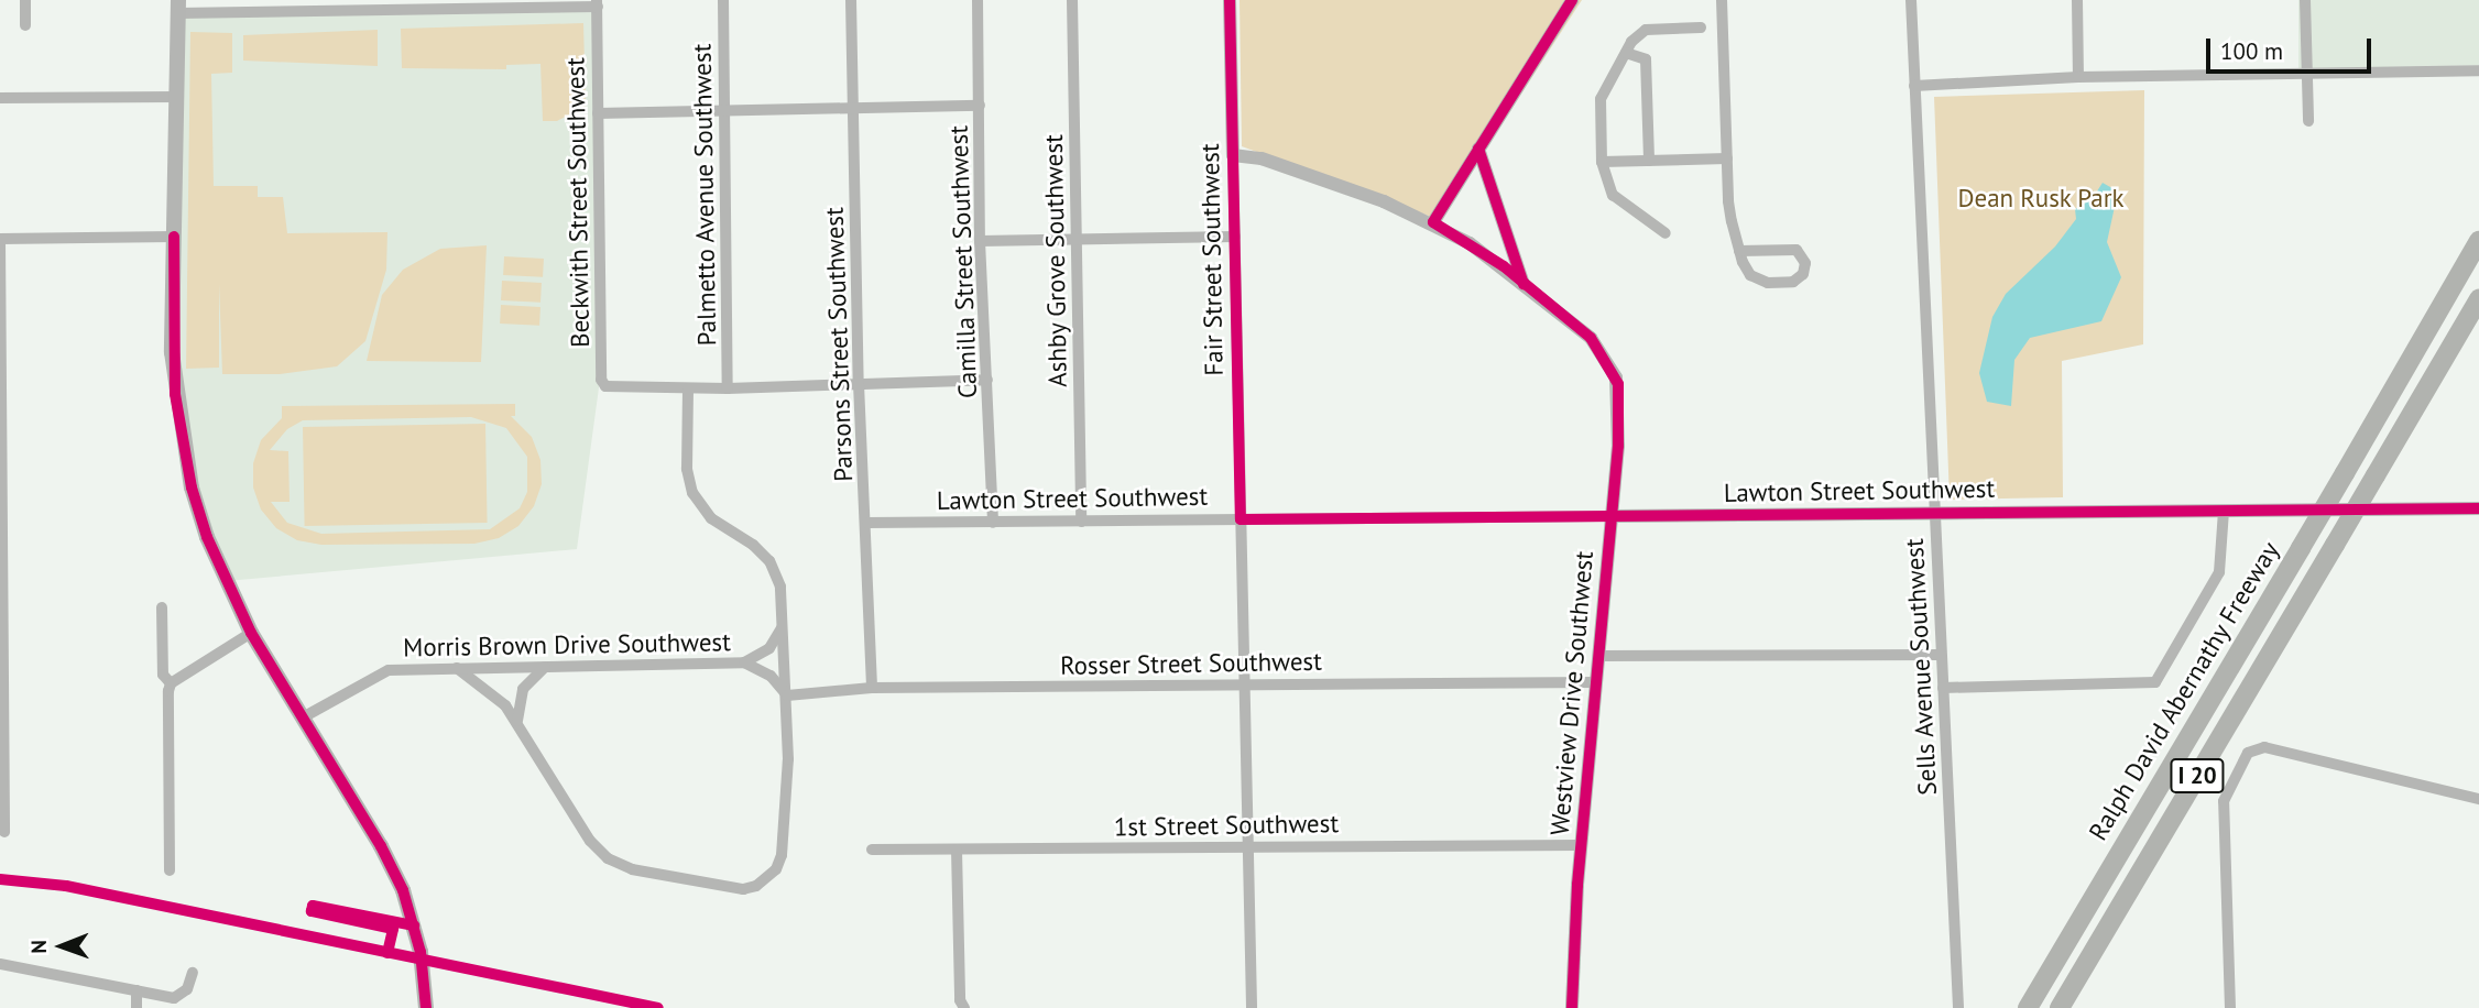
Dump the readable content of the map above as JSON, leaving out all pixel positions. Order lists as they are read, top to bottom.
{
  "streets": {
    "highway": ["Ralph David Abernathy Freeway", "I 20"],
    "street": [
      "Palmetto Avenue Southwest",
      "Beckwith Street Southwest",
      "Fair Street Southwest",
      "Ashby Grove Southwest",
      "Camilla Street Southwest",
      "Parsons Street Southwest",
      "Lawton Street Southwest",
      "Morris Brown Drive Southwest",
      "Rosser Street Southwest",
      "Sells Avenue Southwest",
      "Westview Drive Southwest",
      "1st Street Southwest"
    ]
  },
  "crossings": [
    ["Fair Street Southwest", "Lawton Street Southwest"],
    ["Fair Street Southwest", "Rosser Street Southwest"],
    ["Fair Street Southwest", "Westview Drive Southwest"],
    ["Fair Street Southwest", "1st Street Southwest"],
    ["Ashby Grove Southwest", "Lawton Street Southwest"],
    ["Camilla Street Southwest", "Lawton Street Southwest"],
    ["Parsons Street Southwest", "Lawton Street Southwest"],
    ["Parsons Street Southwest", "Rosser Street Southwest"],
    ["Lawton Street Southwest", "Sells Avenue Southwest"],
    ["Lawton Street Southwest", "Westview Drive Southwest"],
    ["Morris Brown Drive Southwest", "Rosser Street Southwest"],
    ["Rosser Street Southwest", "Westview Drive Southwest"],
    ["Westview Drive Southwest", "1st Street Southwest"]
  ],
  "parks": ["Dean Rusk Park"],
  "scale_bar": "100 m",
  "north": "left"
}
